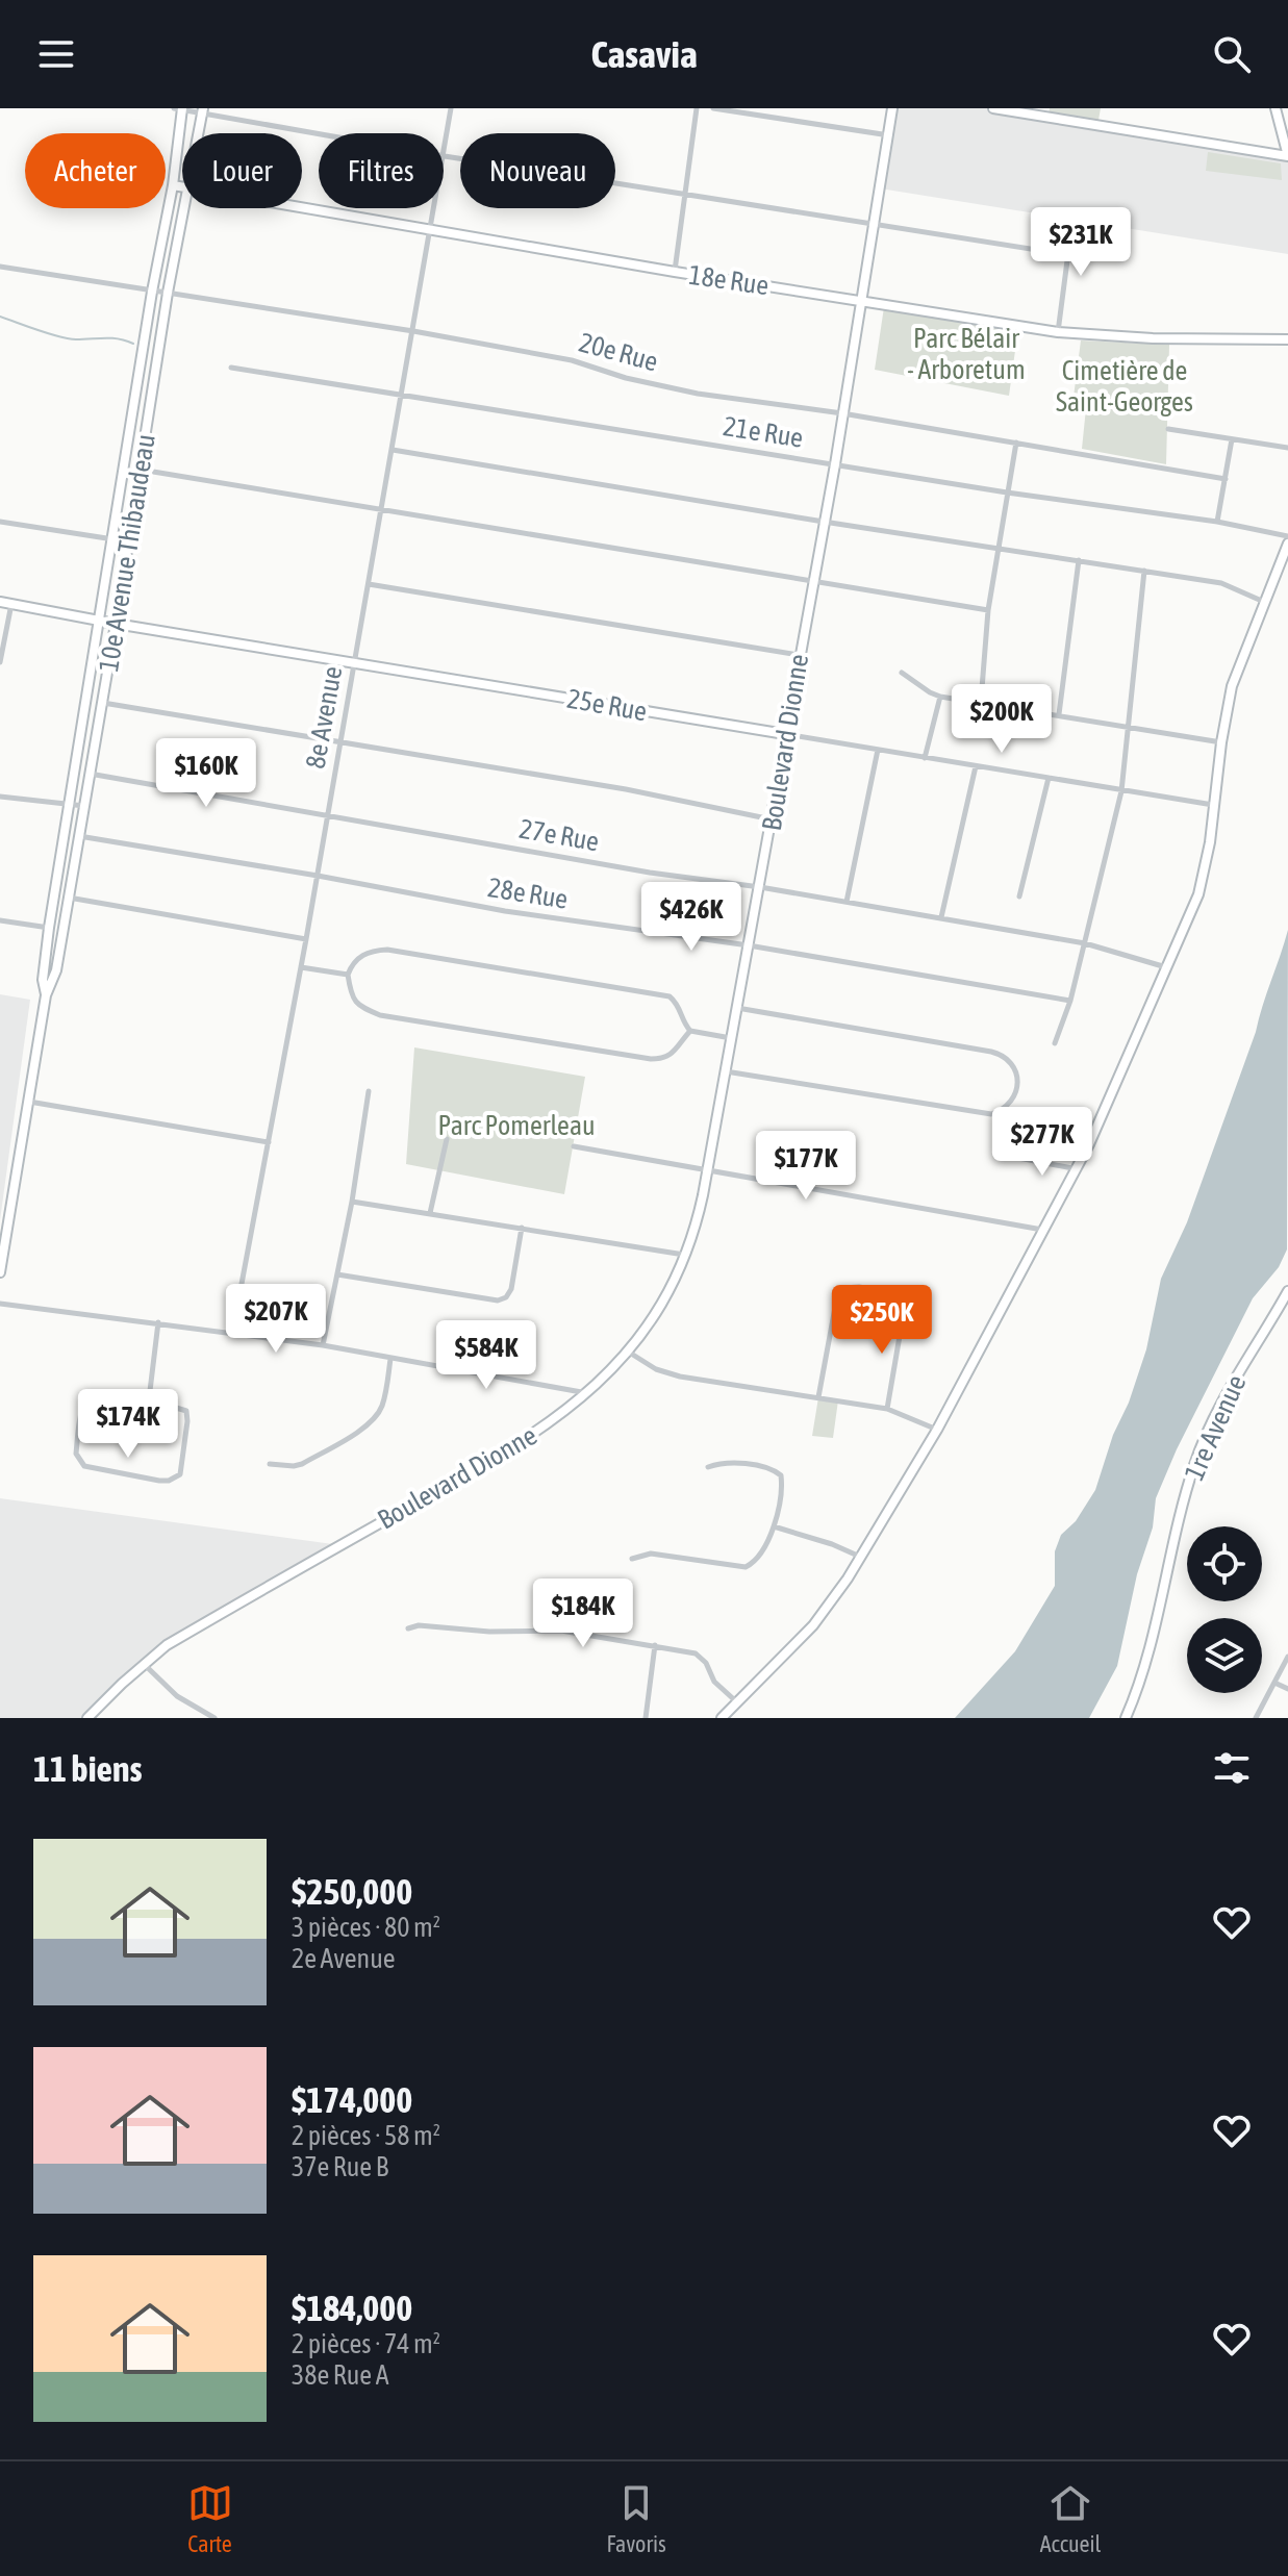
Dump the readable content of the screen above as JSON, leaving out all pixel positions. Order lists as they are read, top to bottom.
{
  "streets": {
    "street": [
      "18e Rue",
      "20e Rue",
      "21e Rue",
      "10e Avenue Thibaudeau",
      "25e Rue",
      "8e Avenue",
      "Boulevard Dionne",
      "27e Rue",
      "28e Rue",
      "1re Avenue"
    ]
  },
  "crossings": [
    ["18e Rue", "10e Avenue Thibaudeau"],
    ["18e Rue", "8e Avenue"],
    ["18e Rue", "Boulevard Dionne"],
    ["20e Rue", "10e Avenue Thibaudeau"],
    ["20e Rue", "8e Avenue"],
    ["20e Rue", "Boulevard Dionne"],
    ["21e Rue", "8e Avenue"],
    ["21e Rue", "Boulevard Dionne"],
    ["10e Avenue Thibaudeau", "25e Rue"],
    ["10e Avenue Thibaudeau", "27e Rue"],
    ["10e Avenue Thibaudeau", "28e Rue"],
    ["25e Rue", "8e Avenue"],
    ["25e Rue", "Boulevard Dionne"],
    ["8e Avenue", "27e Rue"],
    ["8e Avenue", "28e Rue"],
    ["Boulevard Dionne", "27e Rue"],
    ["Boulevard Dionne", "28e Rue"]
  ],
  "parks": ["Parc Bélair - Arboretum", "Cimetière de Saint-Georges", "Parc Pomerleau"],
  "page": {
    "header": "Casavia",
    "chip": [
      "Acheter",
      "Louer",
      "Filtres",
      "Nouveau"
    ],
    "price": [
      "$231K",
      "$200K",
      "$160K",
      "$426K",
      "$277K",
      "$177K",
      "$207K",
      "$250K",
      "$584K",
      "$174K",
      "$184K"
    ],
    "heading": "11 biens",
    "list": [
      {
        "name": "$250,000",
        "note": "3 pièces · 80 m² · 2e Avenue"
      },
      {
        "name": "$174,000",
        "note": "2 pièces · 58 m² · 37e Rue B"
      },
      {
        "name": "$184,000",
        "note": "2 pièces · 74 m² · 38e Rue A"
      }
    ],
    "tabs": ["Carte", "Favoris", "Accueil"]
  }
}
